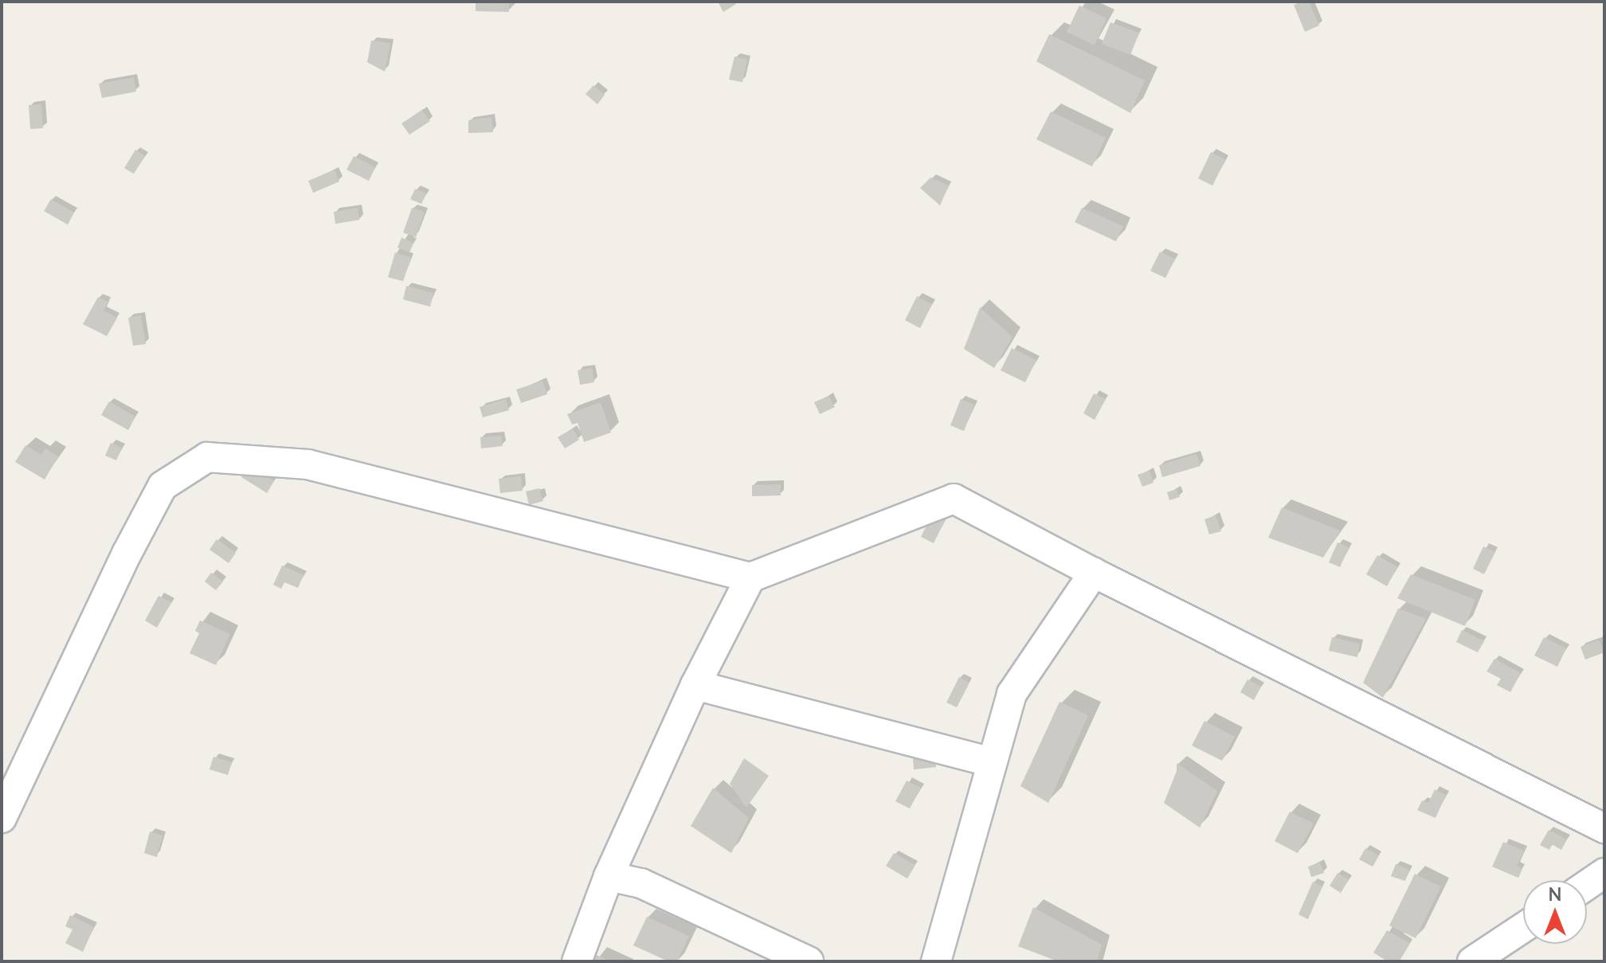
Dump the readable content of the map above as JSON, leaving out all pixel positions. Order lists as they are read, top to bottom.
{
  "north": "top"
}
